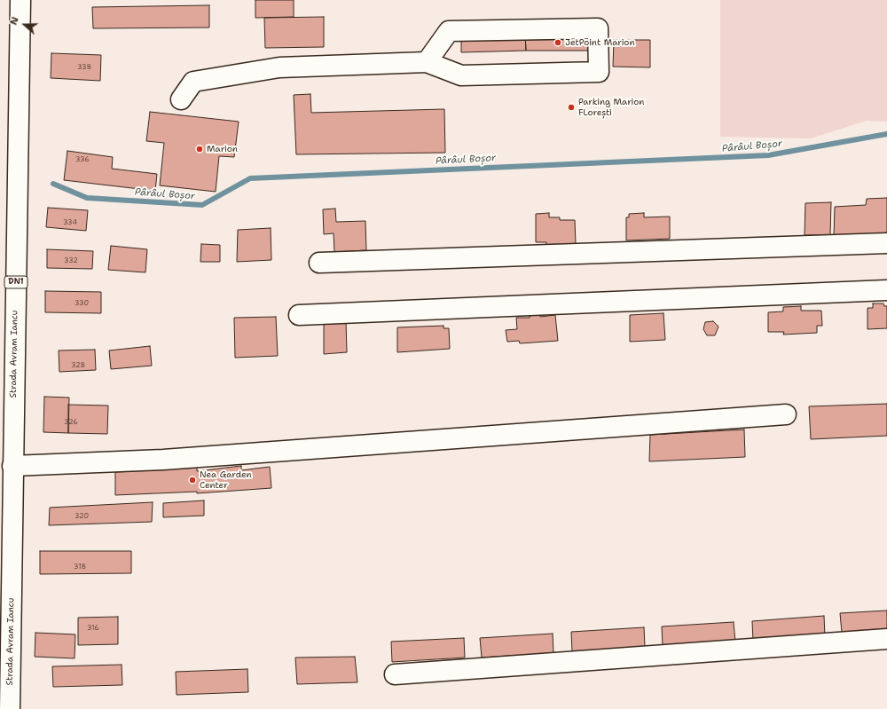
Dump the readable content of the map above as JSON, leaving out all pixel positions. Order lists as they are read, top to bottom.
{
  "streets": {
    "main road": ["DN1", "Strada Avram Iancu"]
  },
  "water": ["Pârâul Boșor"],
  "places": [
    "JetPoint Marion",
    "Parking Marion FLorești",
    "Marion",
    "Nea Garden Center"
  ],
  "house_numbers": [
    "338",
    "336",
    "334",
    "332",
    "330",
    "328",
    "326",
    "320",
    "318",
    "316"
  ],
  "north": "left"
}
